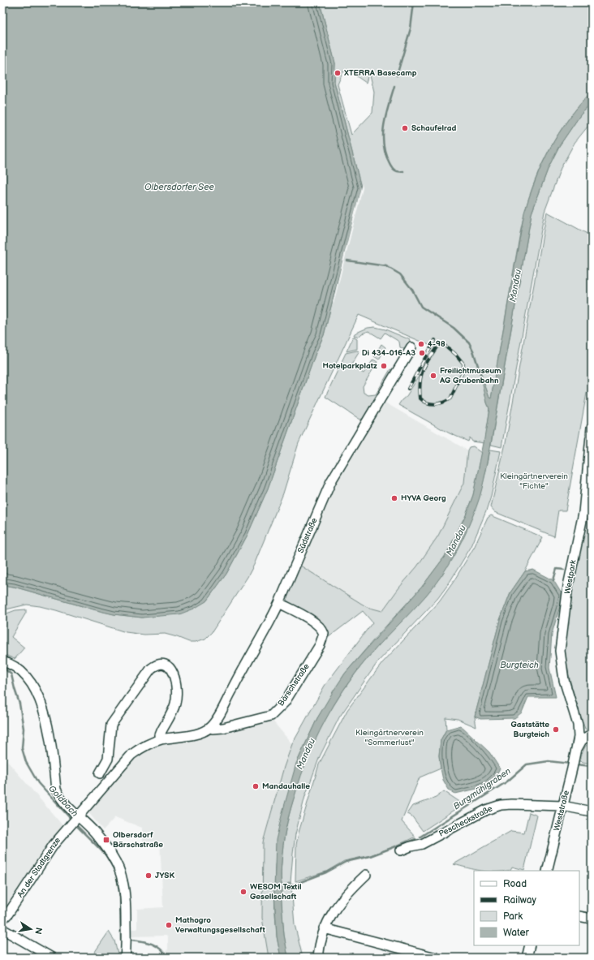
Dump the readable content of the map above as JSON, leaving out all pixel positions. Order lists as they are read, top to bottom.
{
  "streets": {
    "street": [
      "Südstraße",
      "Westpark",
      "Bärschstraße",
      "Weststraße",
      "Pescheckstraße",
      "An der Stadtgrenze"
    ]
  },
  "crossings": [
    ["Südstraße", "Bärschstraße"],
    ["Westpark", "Weststraße"],
    ["Bärschstraße", "An der Stadtgrenze"],
    ["Weststraße", "Pescheckstraße"]
  ],
  "water": [
    "Olbersdorfer See",
    "Mandau",
    "Burgteich",
    "Burgmühlgraben",
    "Goldbach"
  ],
  "parks": ["Kleingärtnerverein \"Fichte\"", "Kleingärtnerverein \"Sommerlust\""],
  "places": {
    "other": [
      "XTERRA Basecamp",
      "Schaufelrad",
      "4-98",
      "Di 434-016-A3",
      "Hotelparkplatz",
      "Freilichtmuseum AG Grubenbahn",
      "HYVA Georg",
      "Gaststätte Burgteich",
      "Mandauhalle",
      "JYSK",
      "WESOM Textil Gesellschaft",
      "Mathogro Verwaltungsgesellschaft"
    ],
    "transit": ["Olbersdorf Bärschstraße"]
  },
  "legend": [
    "Road",
    "Railway",
    "Park",
    "Water"
  ],
  "north": "right"
}
